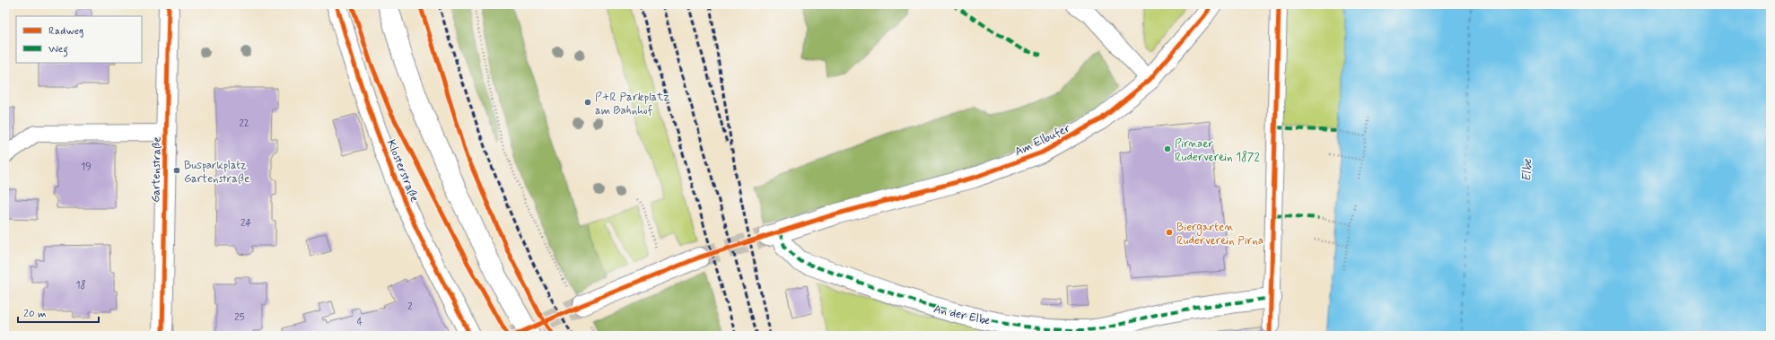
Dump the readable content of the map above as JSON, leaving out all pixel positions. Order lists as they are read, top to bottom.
{
  "streets": {
    "street": [
      "Am Elbufer",
      "Gartenstraße",
      "Klosterstraße",
      "An der Elbe"
    ]
  },
  "crossings": [
    ["Am Elbufer", "An der Elbe"]
  ],
  "water": ["Elbe"],
  "places": [
    "P+R Parkplatz am Bahnhof",
    "Pirnaer Ruderverein 1872",
    "Busparkplatz Gartenstraße",
    "Biergarten Ruderverein Pirna"
  ],
  "house_numbers": [
    "22",
    "19",
    "24",
    "18",
    "2",
    "25",
    "4"
  ],
  "legend": ["Radweg", "Weg"],
  "scale_bar": "20 m"
}
